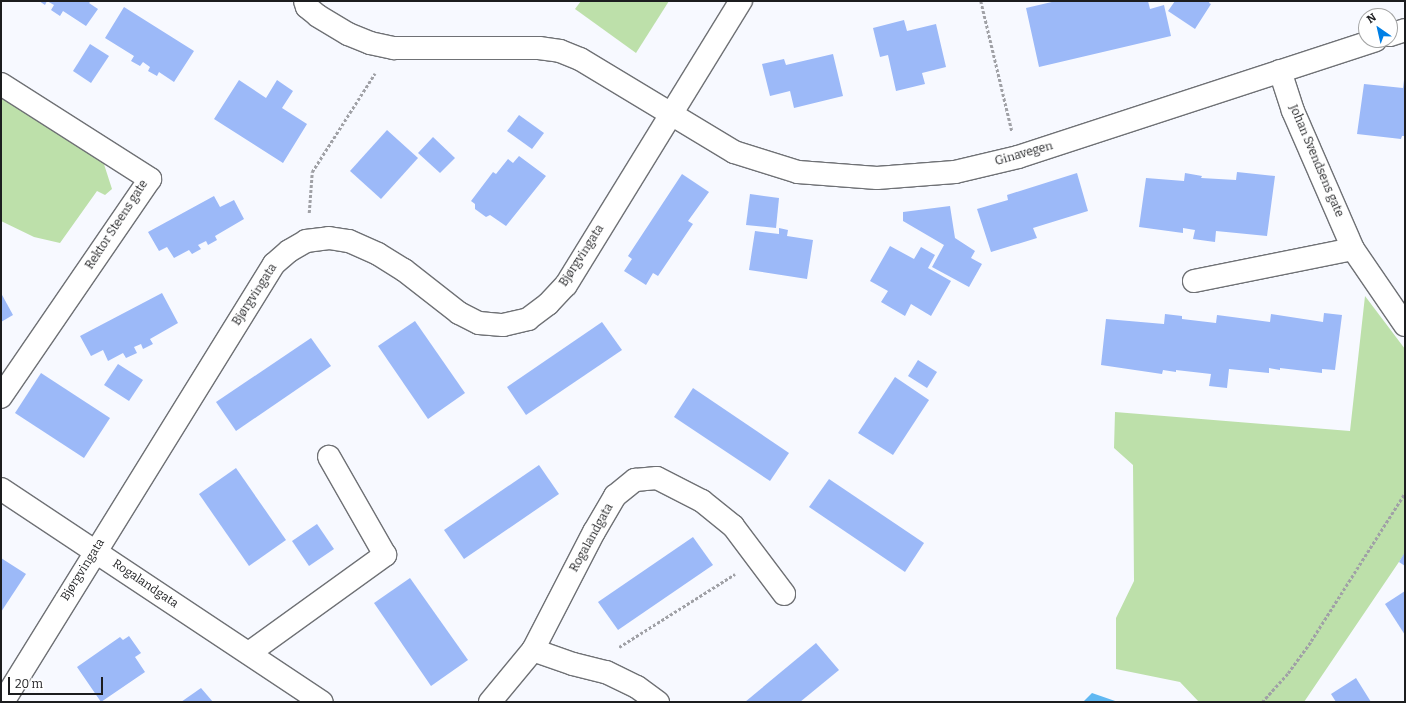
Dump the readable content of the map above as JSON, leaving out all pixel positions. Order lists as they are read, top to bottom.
{
  "streets": {
    "street": [
      "Ginavegen",
      "Johan Svendsens gate",
      "Rektor Steens gate",
      "Bjørgvingata",
      "Rogalandgata"
    ]
  },
  "crossings": [
    ["Ginavegen", "Johan Svendsens gate"],
    ["Ginavegen", "Bjørgvingata"],
    ["Bjørgvingata", "Rogalandgata"]
  ],
  "scale_bar": "20 m",
  "north": "top left"
}
